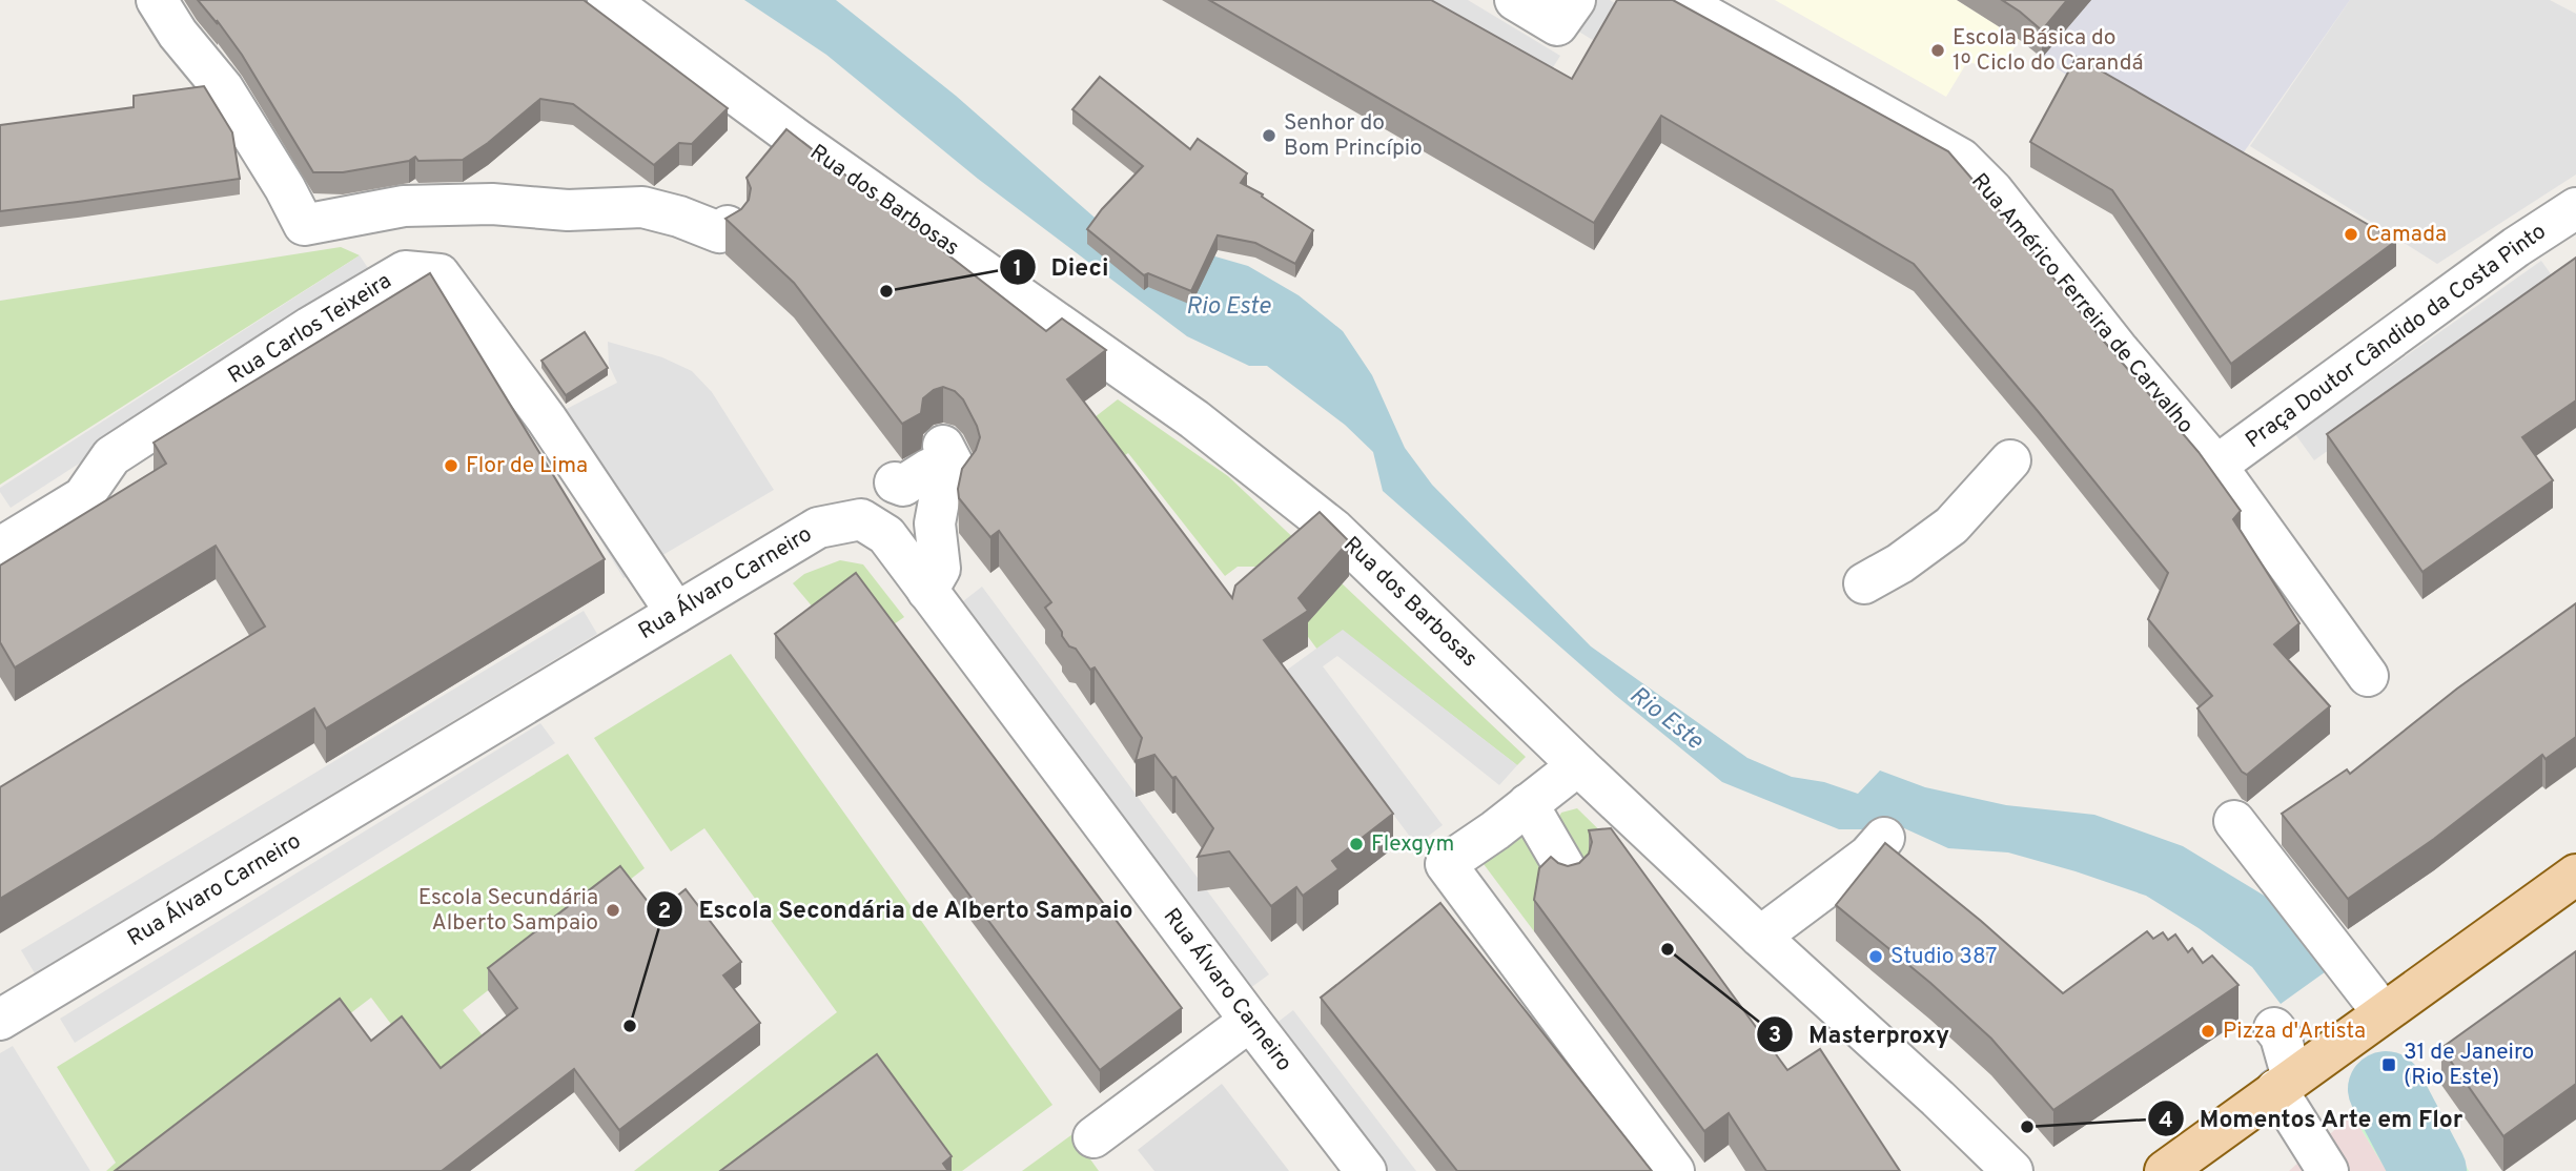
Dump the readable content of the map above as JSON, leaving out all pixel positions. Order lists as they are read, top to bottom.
{
  "streets": {
    "street": [
      "Rua dos Barbosas",
      "Rua Américo Ferreira de Carvalho",
      "Rua Carlos Teixeira",
      "Praça Doutor Cândido da Costa Pinto",
      "Rua Álvaro Carneiro"
    ]
  },
  "crossings": [
    ["Rua Américo Ferreira de Carvalho", "Praça Doutor Cândido da Costa Pinto"],
    ["Rua Carlos Teixeira", "Rua Álvaro Carneiro"]
  ],
  "water": ["Rio Este"],
  "places": {
    "other": [
      "Escola Básica do 1º Ciclo do Carandá",
      "Senhor do Bom Princípio",
      "Camada",
      "Dieci",
      "Flor de Lima",
      "Flexgym",
      "Escola Secundária Alberto Sampaio",
      "Masterproxy",
      "Studio 387",
      "Escola Secondária de Alberto Sampaio",
      "Pizza d'Artista",
      "Momentos Arte em Flor"
    ],
    "transit": ["31 de Janeiro (Rio Este)"]
  }
}
